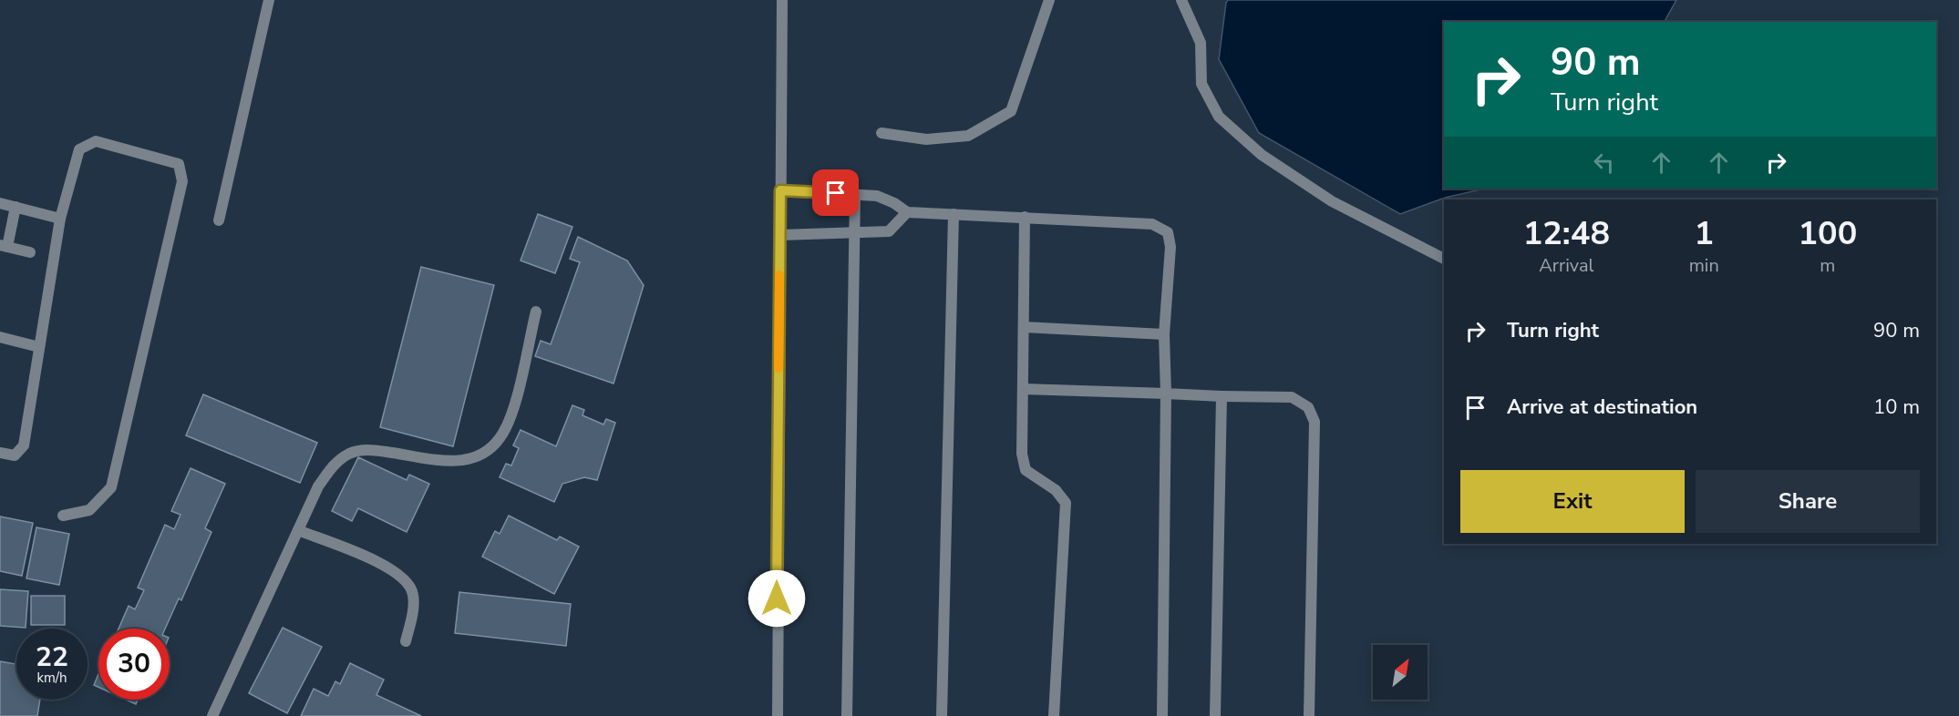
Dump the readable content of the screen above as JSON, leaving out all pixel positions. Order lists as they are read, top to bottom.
{
  "north": "top right",
  "page": {
    "turn": ["90 m", "Turn right"],
    "eta": [
      "12:48",
      "Arrival",
      "1",
      "min",
      "100",
      "m"
    ],
    "list": [
      {
        "name": "Turn right",
        "value": "90 m"
      },
      {
        "name": "Arrive at destination",
        "value": "10 m"
      }
    ],
    "buttons": ["Exit", "Share"],
    "speed": "22 km/h",
    "limit": "30"
  }
}
